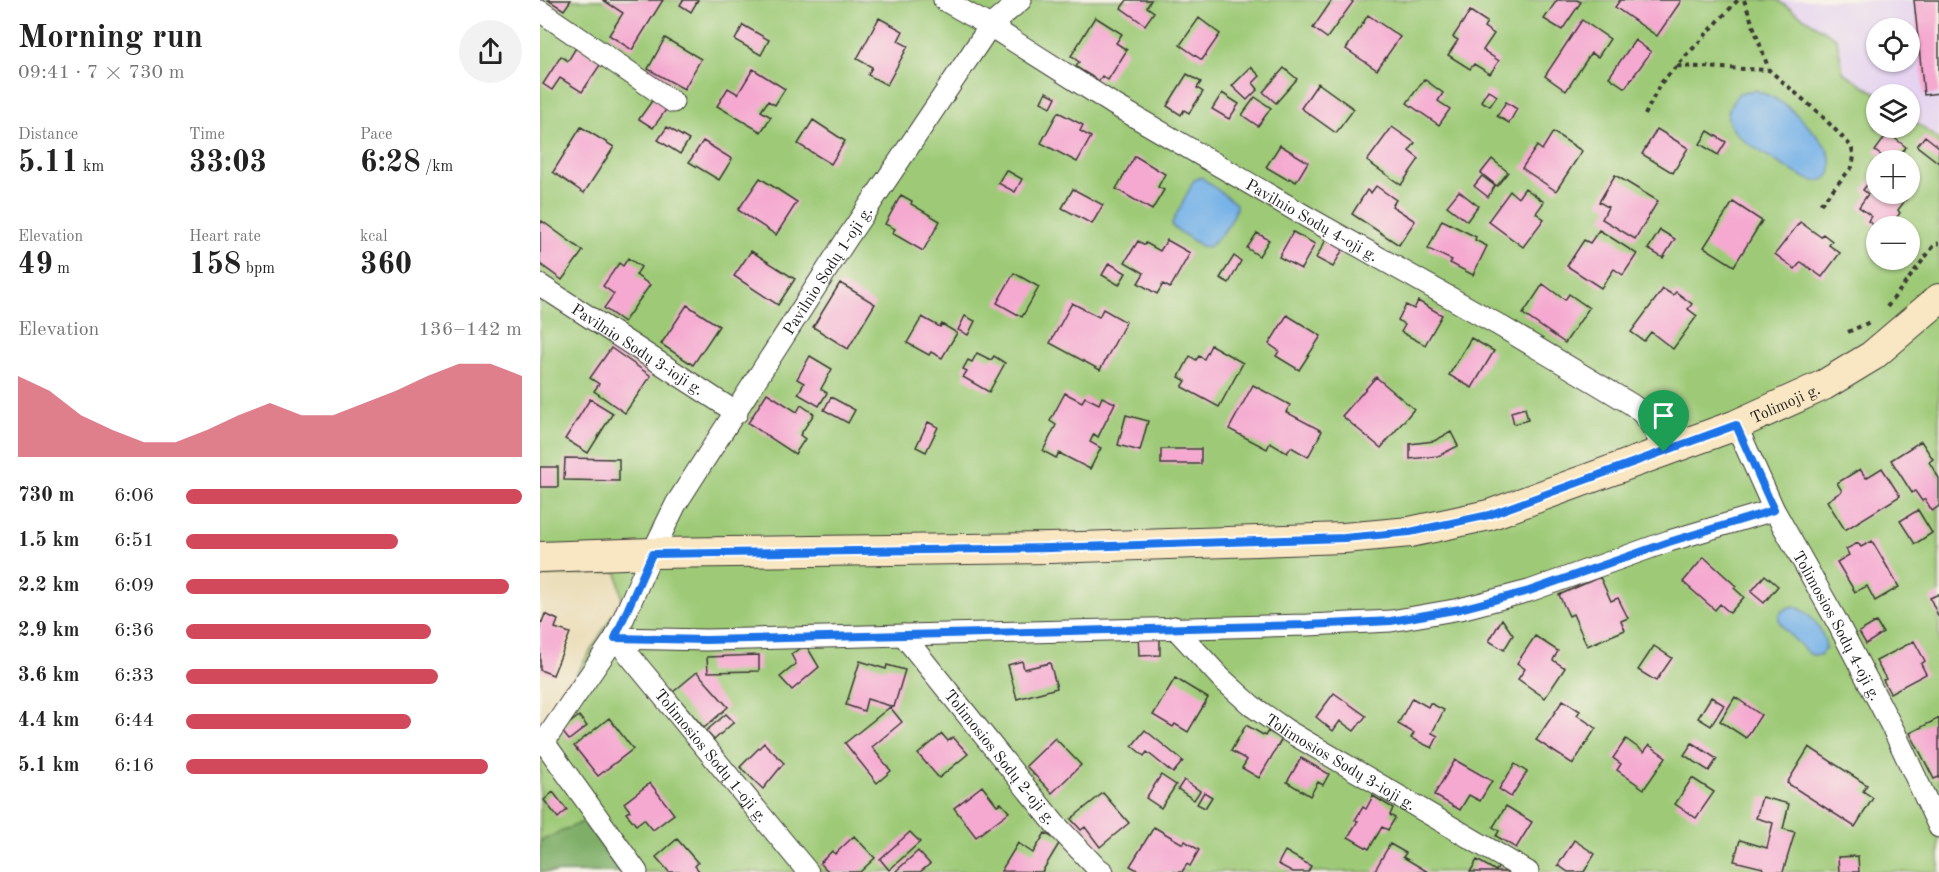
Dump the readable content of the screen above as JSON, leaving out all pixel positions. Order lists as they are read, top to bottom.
{
  "streets": {
    "street": [
      "Pavilnio Sodų 4-oji g.",
      "Pavilnio Sodų 1-oji g.",
      "Pavilnio Sodų 3-ioji g.",
      "Tolimoji g.",
      "Tolimosios Sodų 4-oji g.",
      "Tolimosios Sodų 1-oji g.",
      "Tolimosios Sodų 2-oji g.",
      "Tolimosios Sodų 3-ioji g."
    ]
  },
  "crossings": [
    ["Pavilnio Sodų 4-oji g.", "Pavilnio Sodų 1-oji g."],
    ["Pavilnio Sodų 4-oji g.", "Tolimoji g."],
    ["Pavilnio Sodų 1-oji g.", "Pavilnio Sodų 3-ioji g."],
    ["Pavilnio Sodų 1-oji g.", "Tolimoji g."],
    ["Pavilnio Sodų 1-oji g.", "Tolimosios Sodų 1-oji g."],
    ["Tolimoji g.", "Tolimosios Sodų 4-oji g."]
  ],
  "page": {
    "heading": ["Morning run", "09:41 · 7 × 730 m"],
    "map_buttons": ["+", "−"],
    "stats": [
      ["Distance", "5.11 km"],
      ["Time", "33:03"],
      ["Pace", "6:28 /km"],
      ["Elevation", "49 m"],
      ["Heart rate", "158 bpm"],
      ["kcal", "360"]
    ],
    "chart": ["Elevation", "136–142 m"],
    "list": [
      {
        "name": "730 m",
        "note": "6:06"
      },
      {
        "name": "1.5 km",
        "note": "6:51"
      },
      {
        "name": "2.2 km",
        "note": "6:09"
      },
      {
        "name": "2.9 km",
        "note": "6:36"
      },
      {
        "name": "3.6 km",
        "note": "6:33"
      },
      {
        "name": "4.4 km",
        "note": "6:44"
      },
      {
        "name": "5.1 km",
        "note": "6:16"
      }
    ]
  }
}
